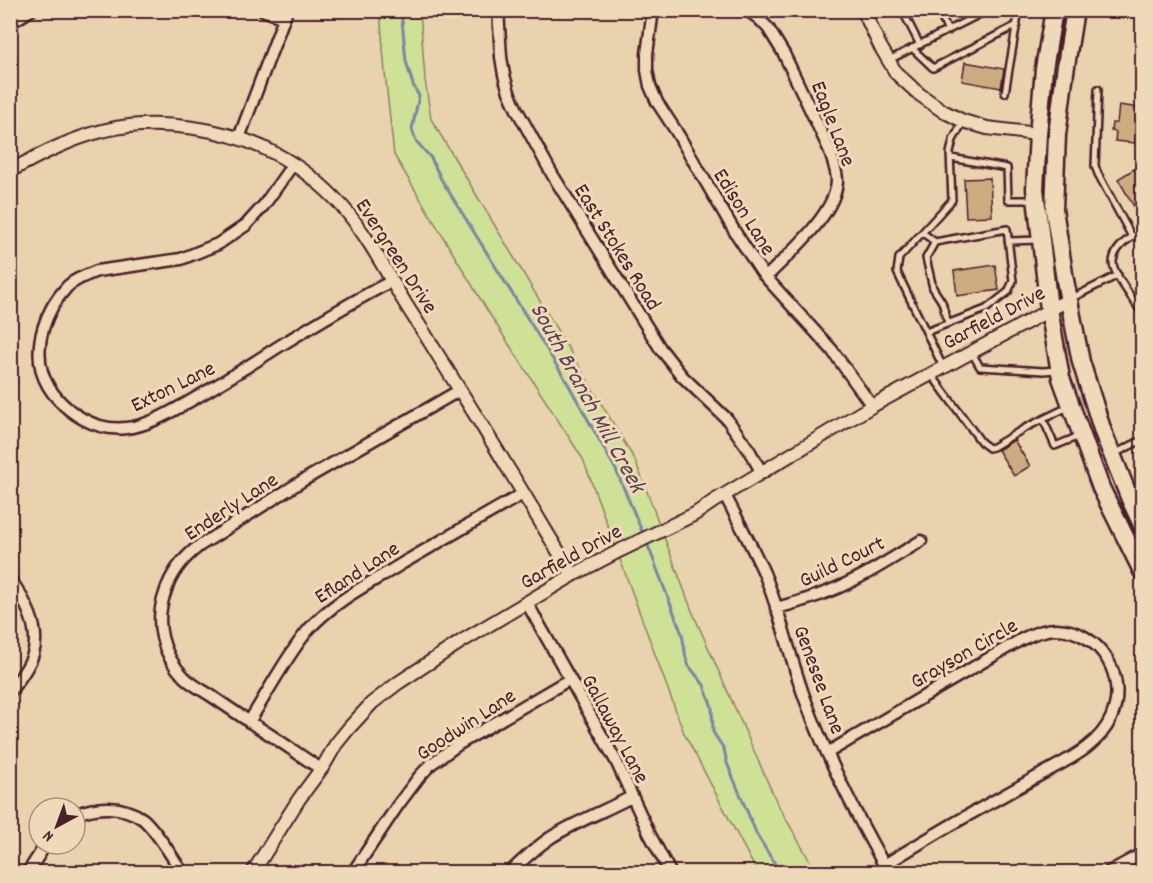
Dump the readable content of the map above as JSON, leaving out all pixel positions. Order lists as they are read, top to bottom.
{
  "streets": {
    "street": [
      "Eagle Lane",
      "Edison Lane",
      "East Stokes Road",
      "Evergreen Drive",
      "Garfield Drive",
      "Exton Lane",
      "Enderly Lane",
      "Guild Court",
      "Efland Lane",
      "Grayson Circle",
      "Genesee Lane",
      "Goodwin Lane",
      "Gallaway Lane"
    ]
  },
  "crossings": [
    ["Eagle Lane", "Edison Lane"],
    ["Edison Lane", "Garfield Drive"],
    ["East Stokes Road", "Garfield Drive"],
    ["Evergreen Drive", "Garfield Drive"],
    ["Evergreen Drive", "Exton Lane"],
    ["Evergreen Drive", "Enderly Lane"],
    ["Evergreen Drive", "Efland Lane"],
    ["Garfield Drive", "Enderly Lane"],
    ["Garfield Drive", "Genesee Lane"],
    ["Garfield Drive", "Gallaway Lane"],
    ["Enderly Lane", "Efland Lane"],
    ["Guild Court", "Genesee Lane"],
    ["Grayson Circle", "Genesee Lane"],
    ["Goodwin Lane", "Gallaway Lane"]
  ],
  "water": ["South Branch Mill Creek"],
  "north": "bottom left"
}
